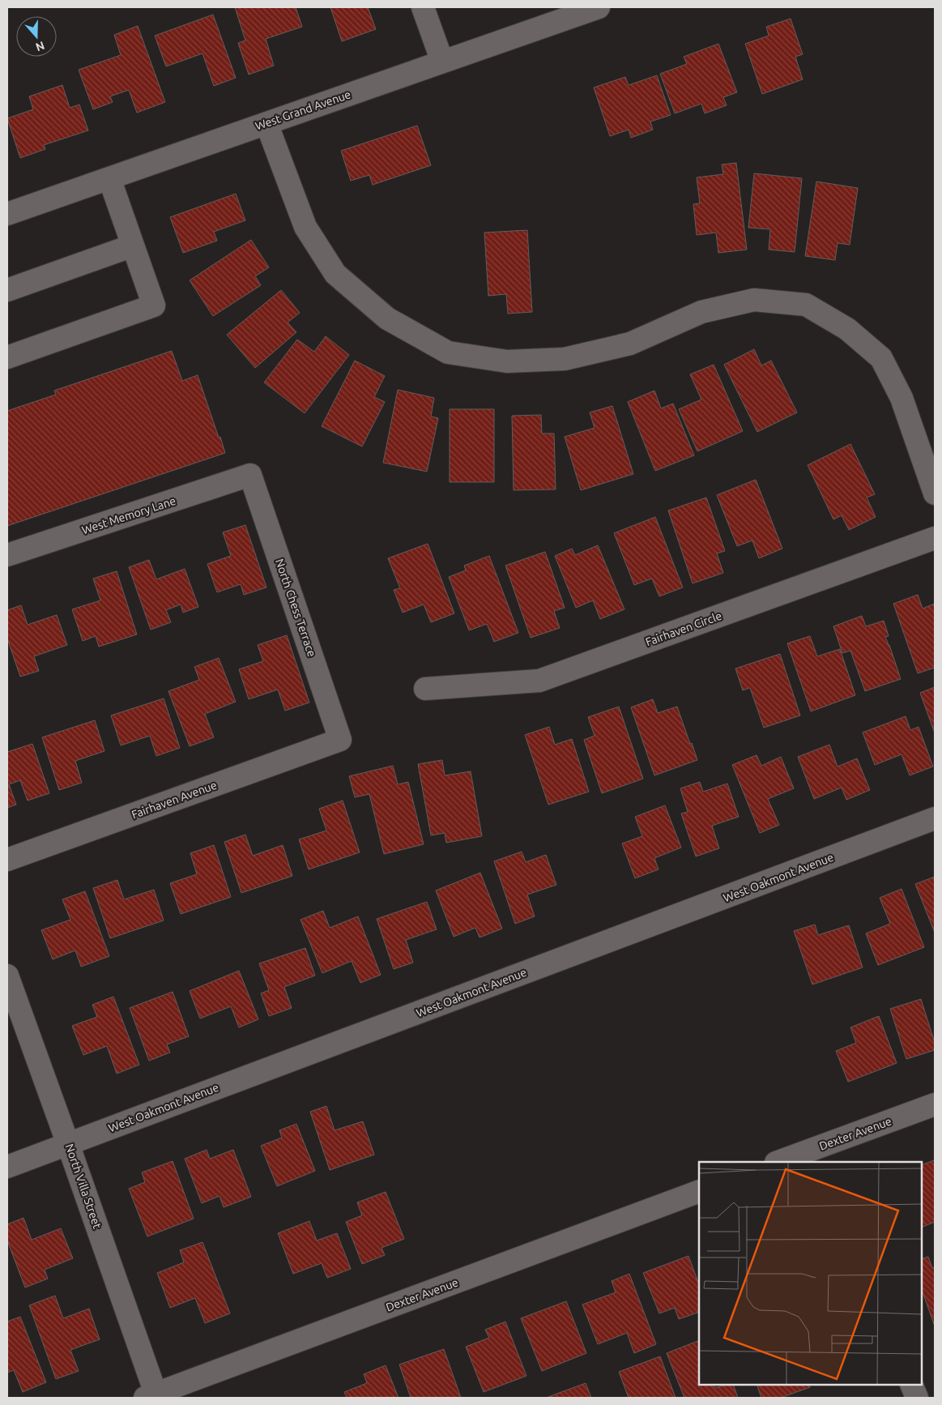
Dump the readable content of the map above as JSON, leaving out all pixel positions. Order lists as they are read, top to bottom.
{
  "streets": {
    "street": [
      "West Grand Avenue",
      "West Memory Lane",
      "North Chess Terrace",
      "Fairhaven Circle",
      "Fairhaven Avenue",
      "West Oakmont Avenue",
      "Dexter Avenue",
      "North Villa Street"
    ]
  },
  "crossings": [
    ["West Memory Lane", "North Chess Terrace"],
    ["North Chess Terrace", "Fairhaven Avenue"],
    ["West Oakmont Avenue", "North Villa Street"],
    ["Dexter Avenue", "North Villa Street"]
  ],
  "north": "bottom"
}
